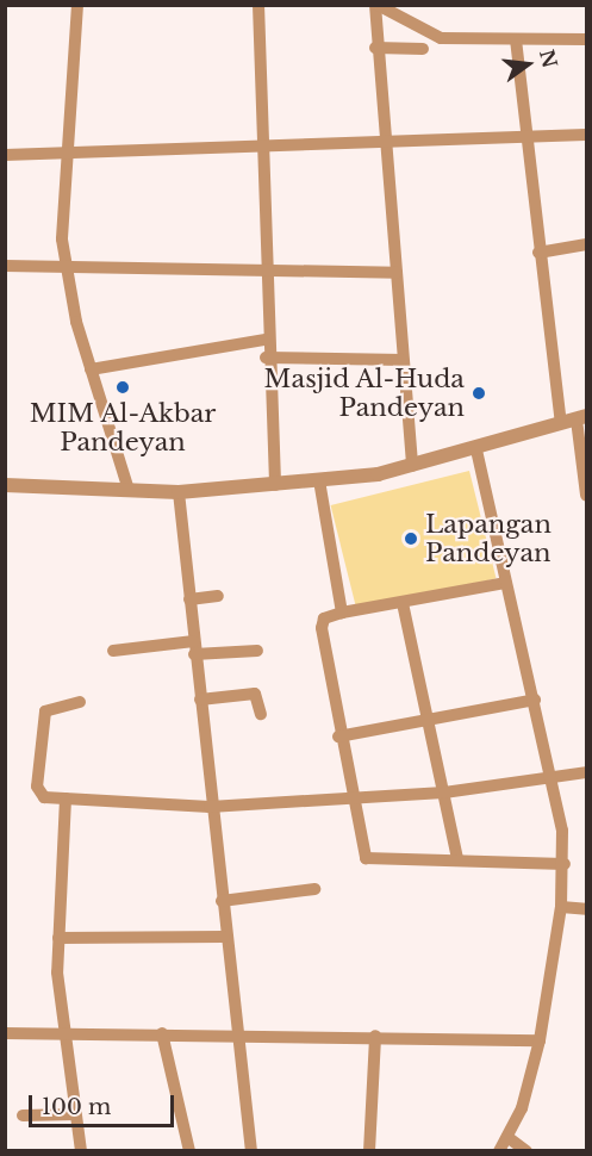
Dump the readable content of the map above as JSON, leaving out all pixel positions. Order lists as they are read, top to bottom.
{
  "places": ["MIM Al-Akbar Pandeyan", "Masjid Al-Huda Pandeyan", "Lapangan Pandeyan"],
  "scale_bar": "100 m",
  "north": "right"
}
